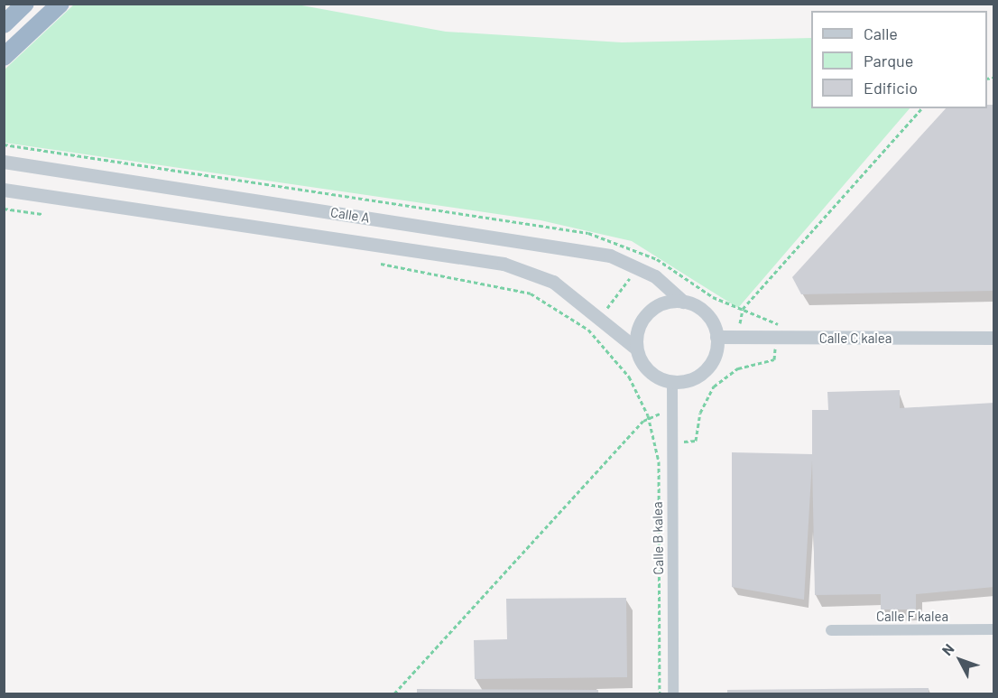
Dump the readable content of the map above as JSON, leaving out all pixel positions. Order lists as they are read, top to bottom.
{
  "streets": {
    "street": [
      "Calle A",
      "Calle C kalea",
      "Calle B kalea",
      "Calle F kalea"
    ]
  },
  "crossings": [
    ["Calle A", "Calle C kalea"],
    ["Calle A", "Calle B kalea"],
    ["Calle C kalea", "Calle B kalea"]
  ],
  "legend": ["Calle", "Parque", "Edificio"],
  "north": "top left"
}
